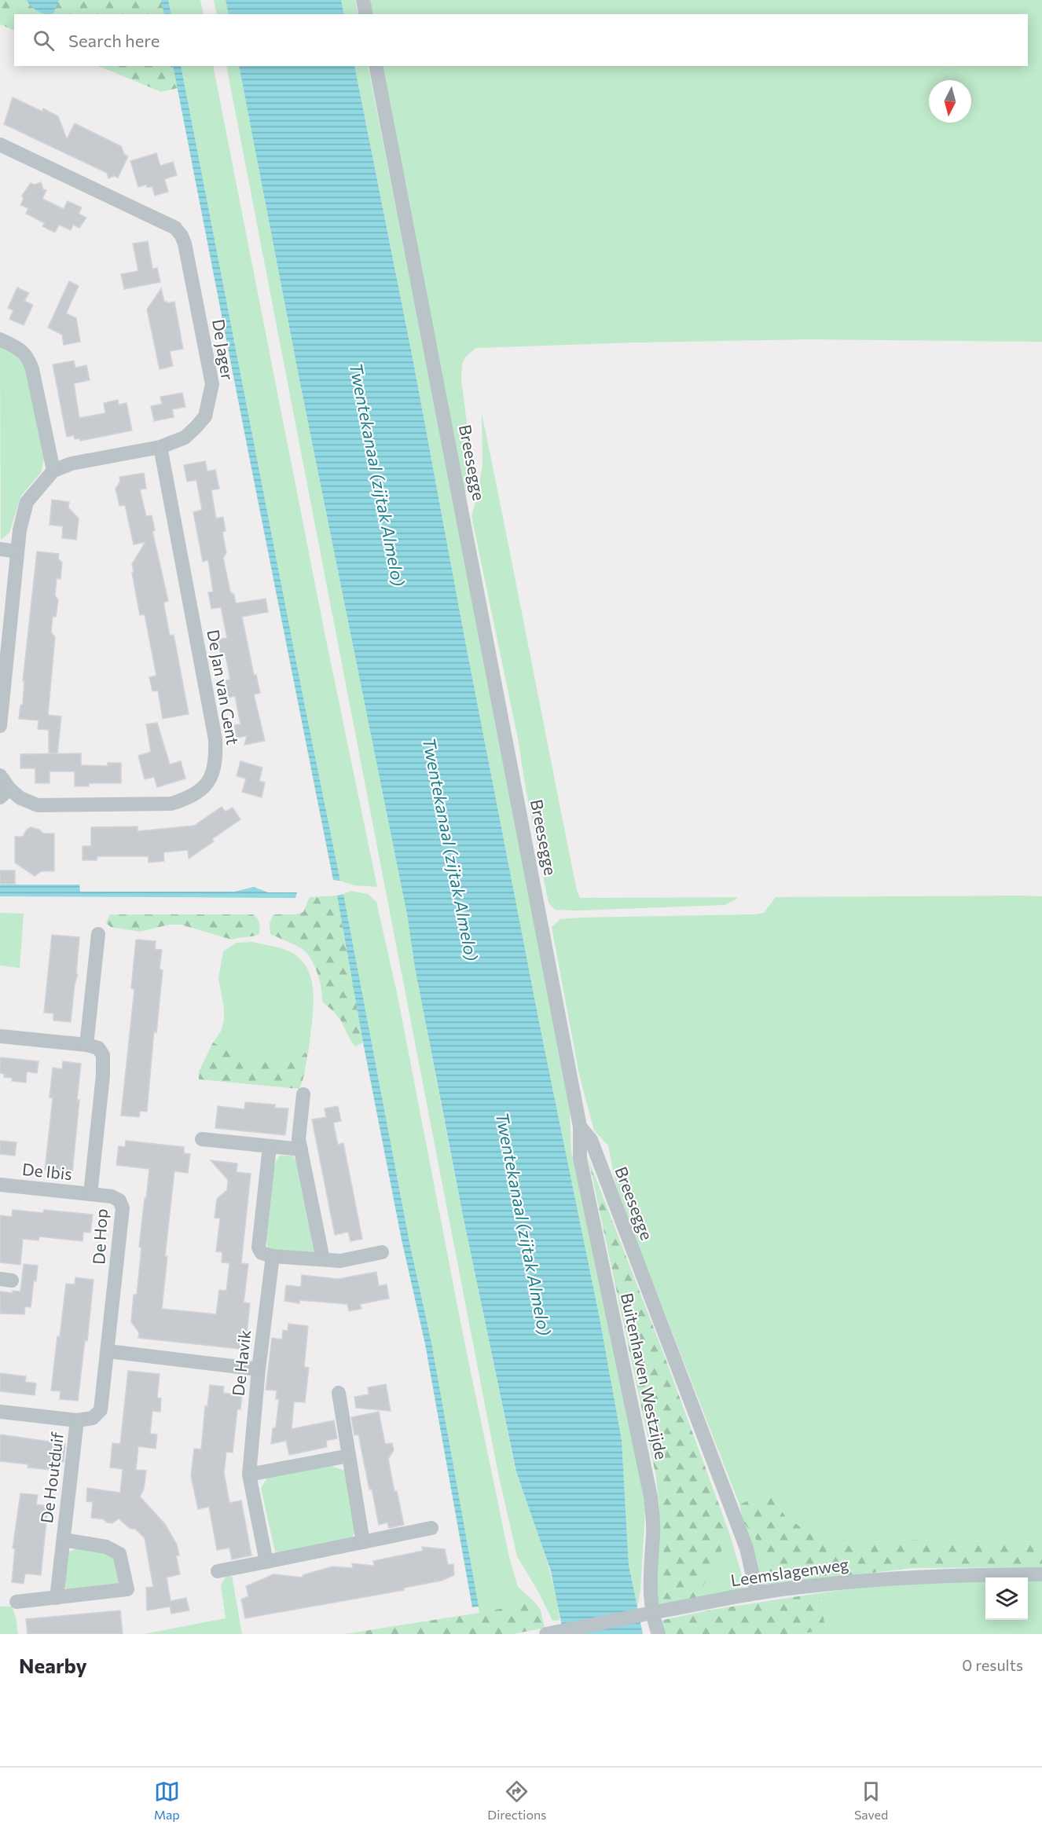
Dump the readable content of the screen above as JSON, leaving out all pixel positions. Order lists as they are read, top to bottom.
{
  "streets": {
    "street": [
      "De Jager",
      "Breesegge",
      "De Jan van Gent",
      "De Ibis",
      "De Hop",
      "De Havik",
      "Buitenhaven Westzijde",
      "De Houtduif",
      "Leemslagenweg"
    ]
  },
  "crossings": [
    ["De Jager", "De Jan van Gent"],
    ["Breesegge", "Buitenhaven Westzijde"],
    ["Breesegge", "Leemslagenweg"],
    ["De Ibis", "De Hop"],
    ["De Hop", "De Houtduif"]
  ],
  "water": ["Twentekanaal (zijtak Almelo)"],
  "north": "bottom",
  "page": {
    "search": "Search here",
    "heading": ["Nearby", "0 results"],
    "nav": ["Map", "Directions", "Saved"]
  }
}
